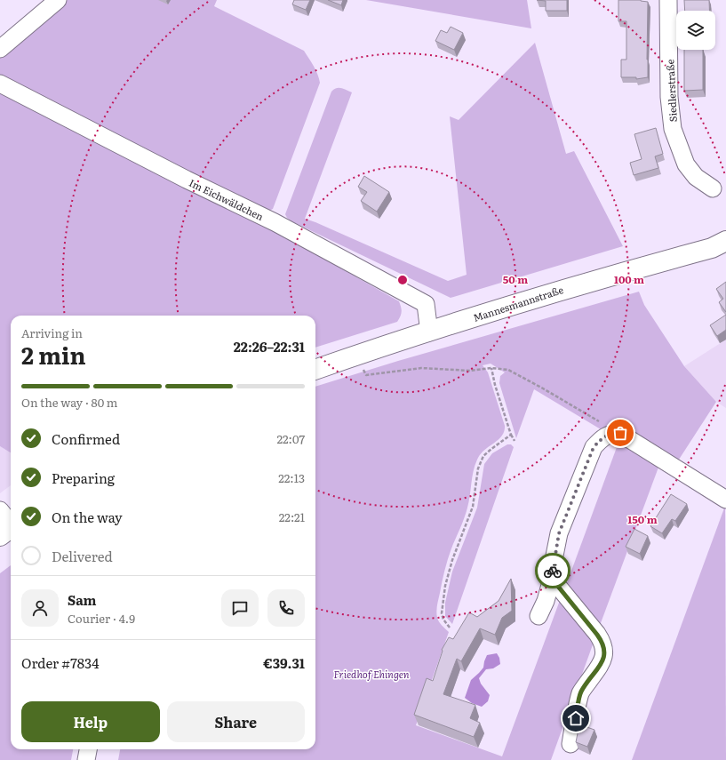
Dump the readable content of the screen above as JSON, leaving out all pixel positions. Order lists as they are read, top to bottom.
{
  "streets": {
    "main road": ["Mannesmannstraße"],
    "street": ["Siedlerstraße", "Im Eichwäldchen"]
  },
  "crossings": [
    ["Im Eichwäldchen", "Mannesmannstraße"]
  ],
  "parks": ["Friedhof Ehingen"],
  "page": {
    "heading": ["2 min", "Arriving in", "22:26–22:31"],
    "panel": [
      "Sam",
      "Courier · 4.9",
      "Order #7834",
      "€39.31"
    ],
    "bar": "On the way · 80 m",
    "list": [
      ["Confirmed", "22:07"],
      ["Preparing", "22:13"],
      ["On the way", "22:21"],
      "Delivered"
    ],
    "buttons": ["Help", "Share"]
  },
  "rings": ["50 m", "100 m", "150 m"]
}
